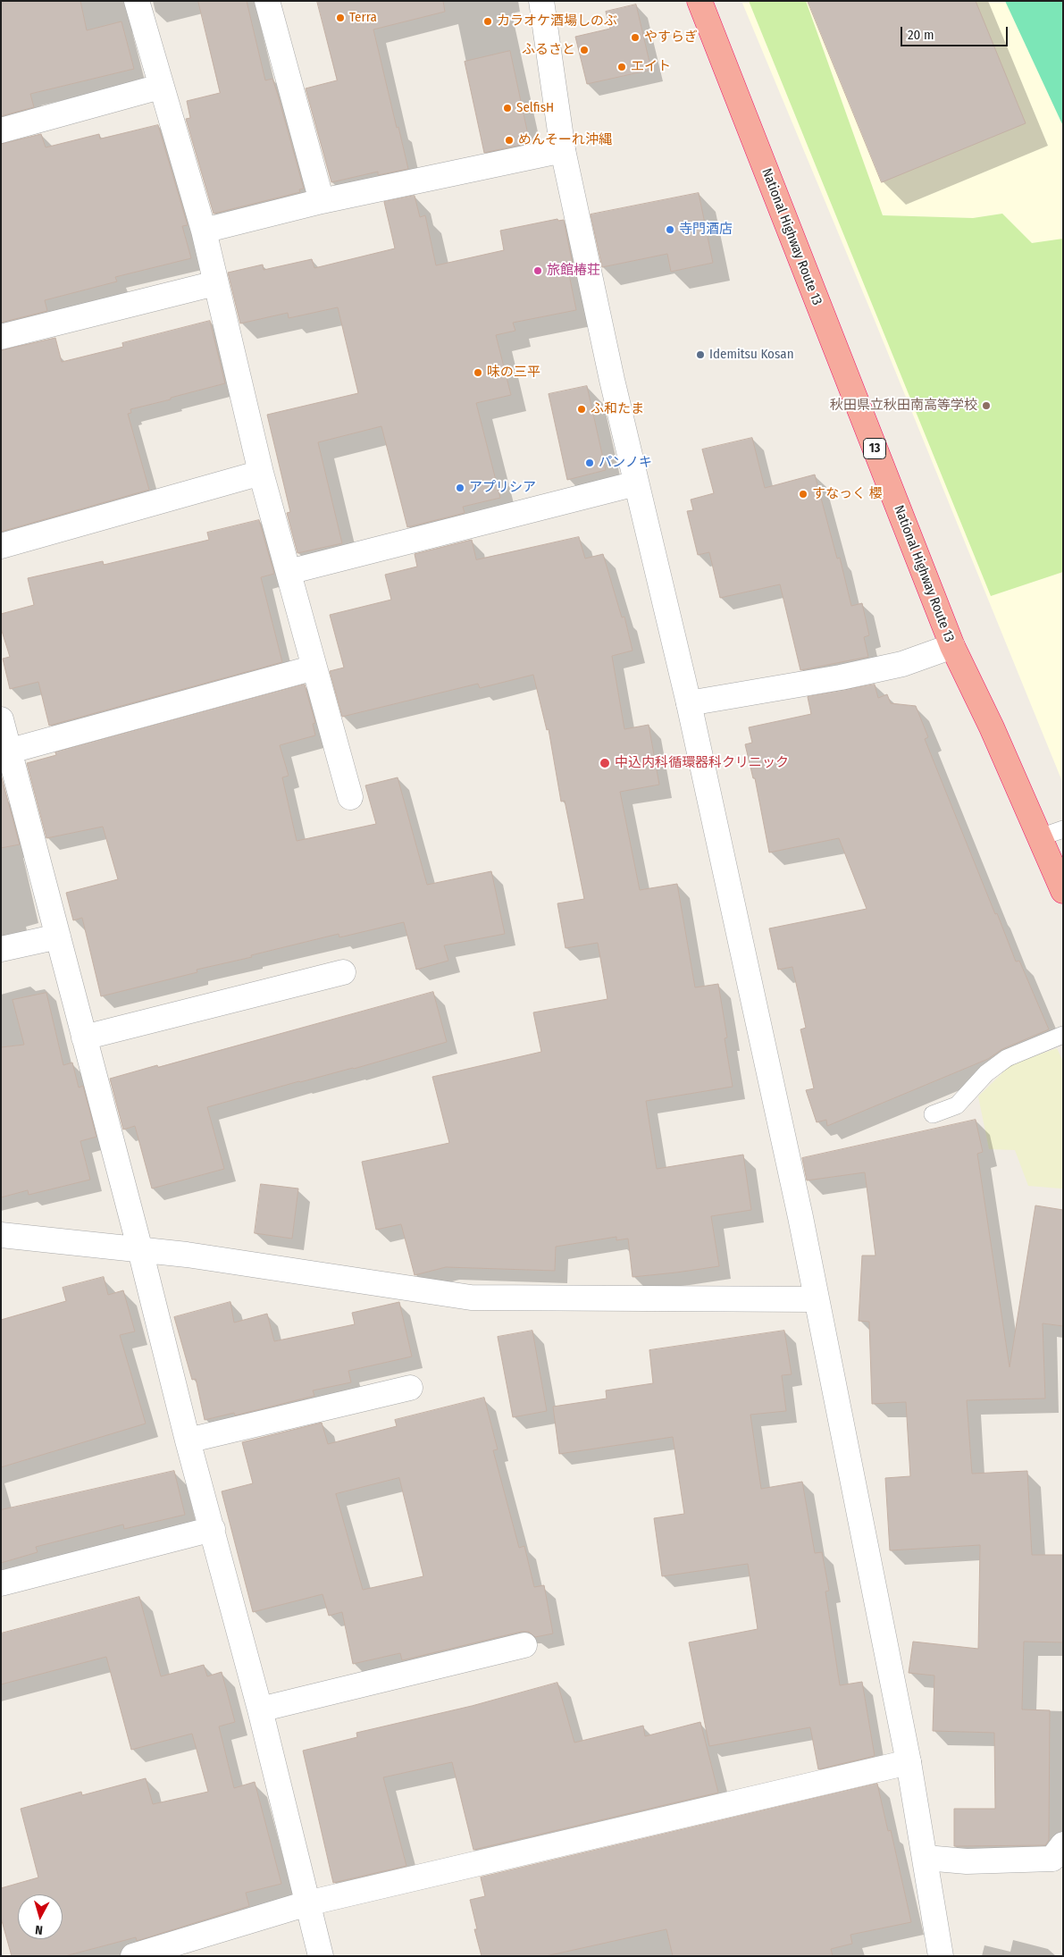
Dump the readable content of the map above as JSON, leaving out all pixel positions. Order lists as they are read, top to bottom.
{
  "streets": {
    "highway": ["National Highway Route 13", "13"]
  },
  "places": [
    "Terra",
    "カラオケ酒場しのぶ",
    "やすらぎ",
    "ふるさと",
    "エイト",
    "SelfisH",
    "めんそーれ沖縄",
    "寺門酒店",
    "旅館椿荘",
    "Idemitsu Kosan",
    "味の三平",
    "秋田県立秋田南高等学校",
    "ふ和たま",
    "パンノキ",
    "アプリシア",
    "すなっく 櫻",
    "中込内科循環器科クリニック"
  ],
  "scale_bar": "20 m",
  "north": "bottom"
}
